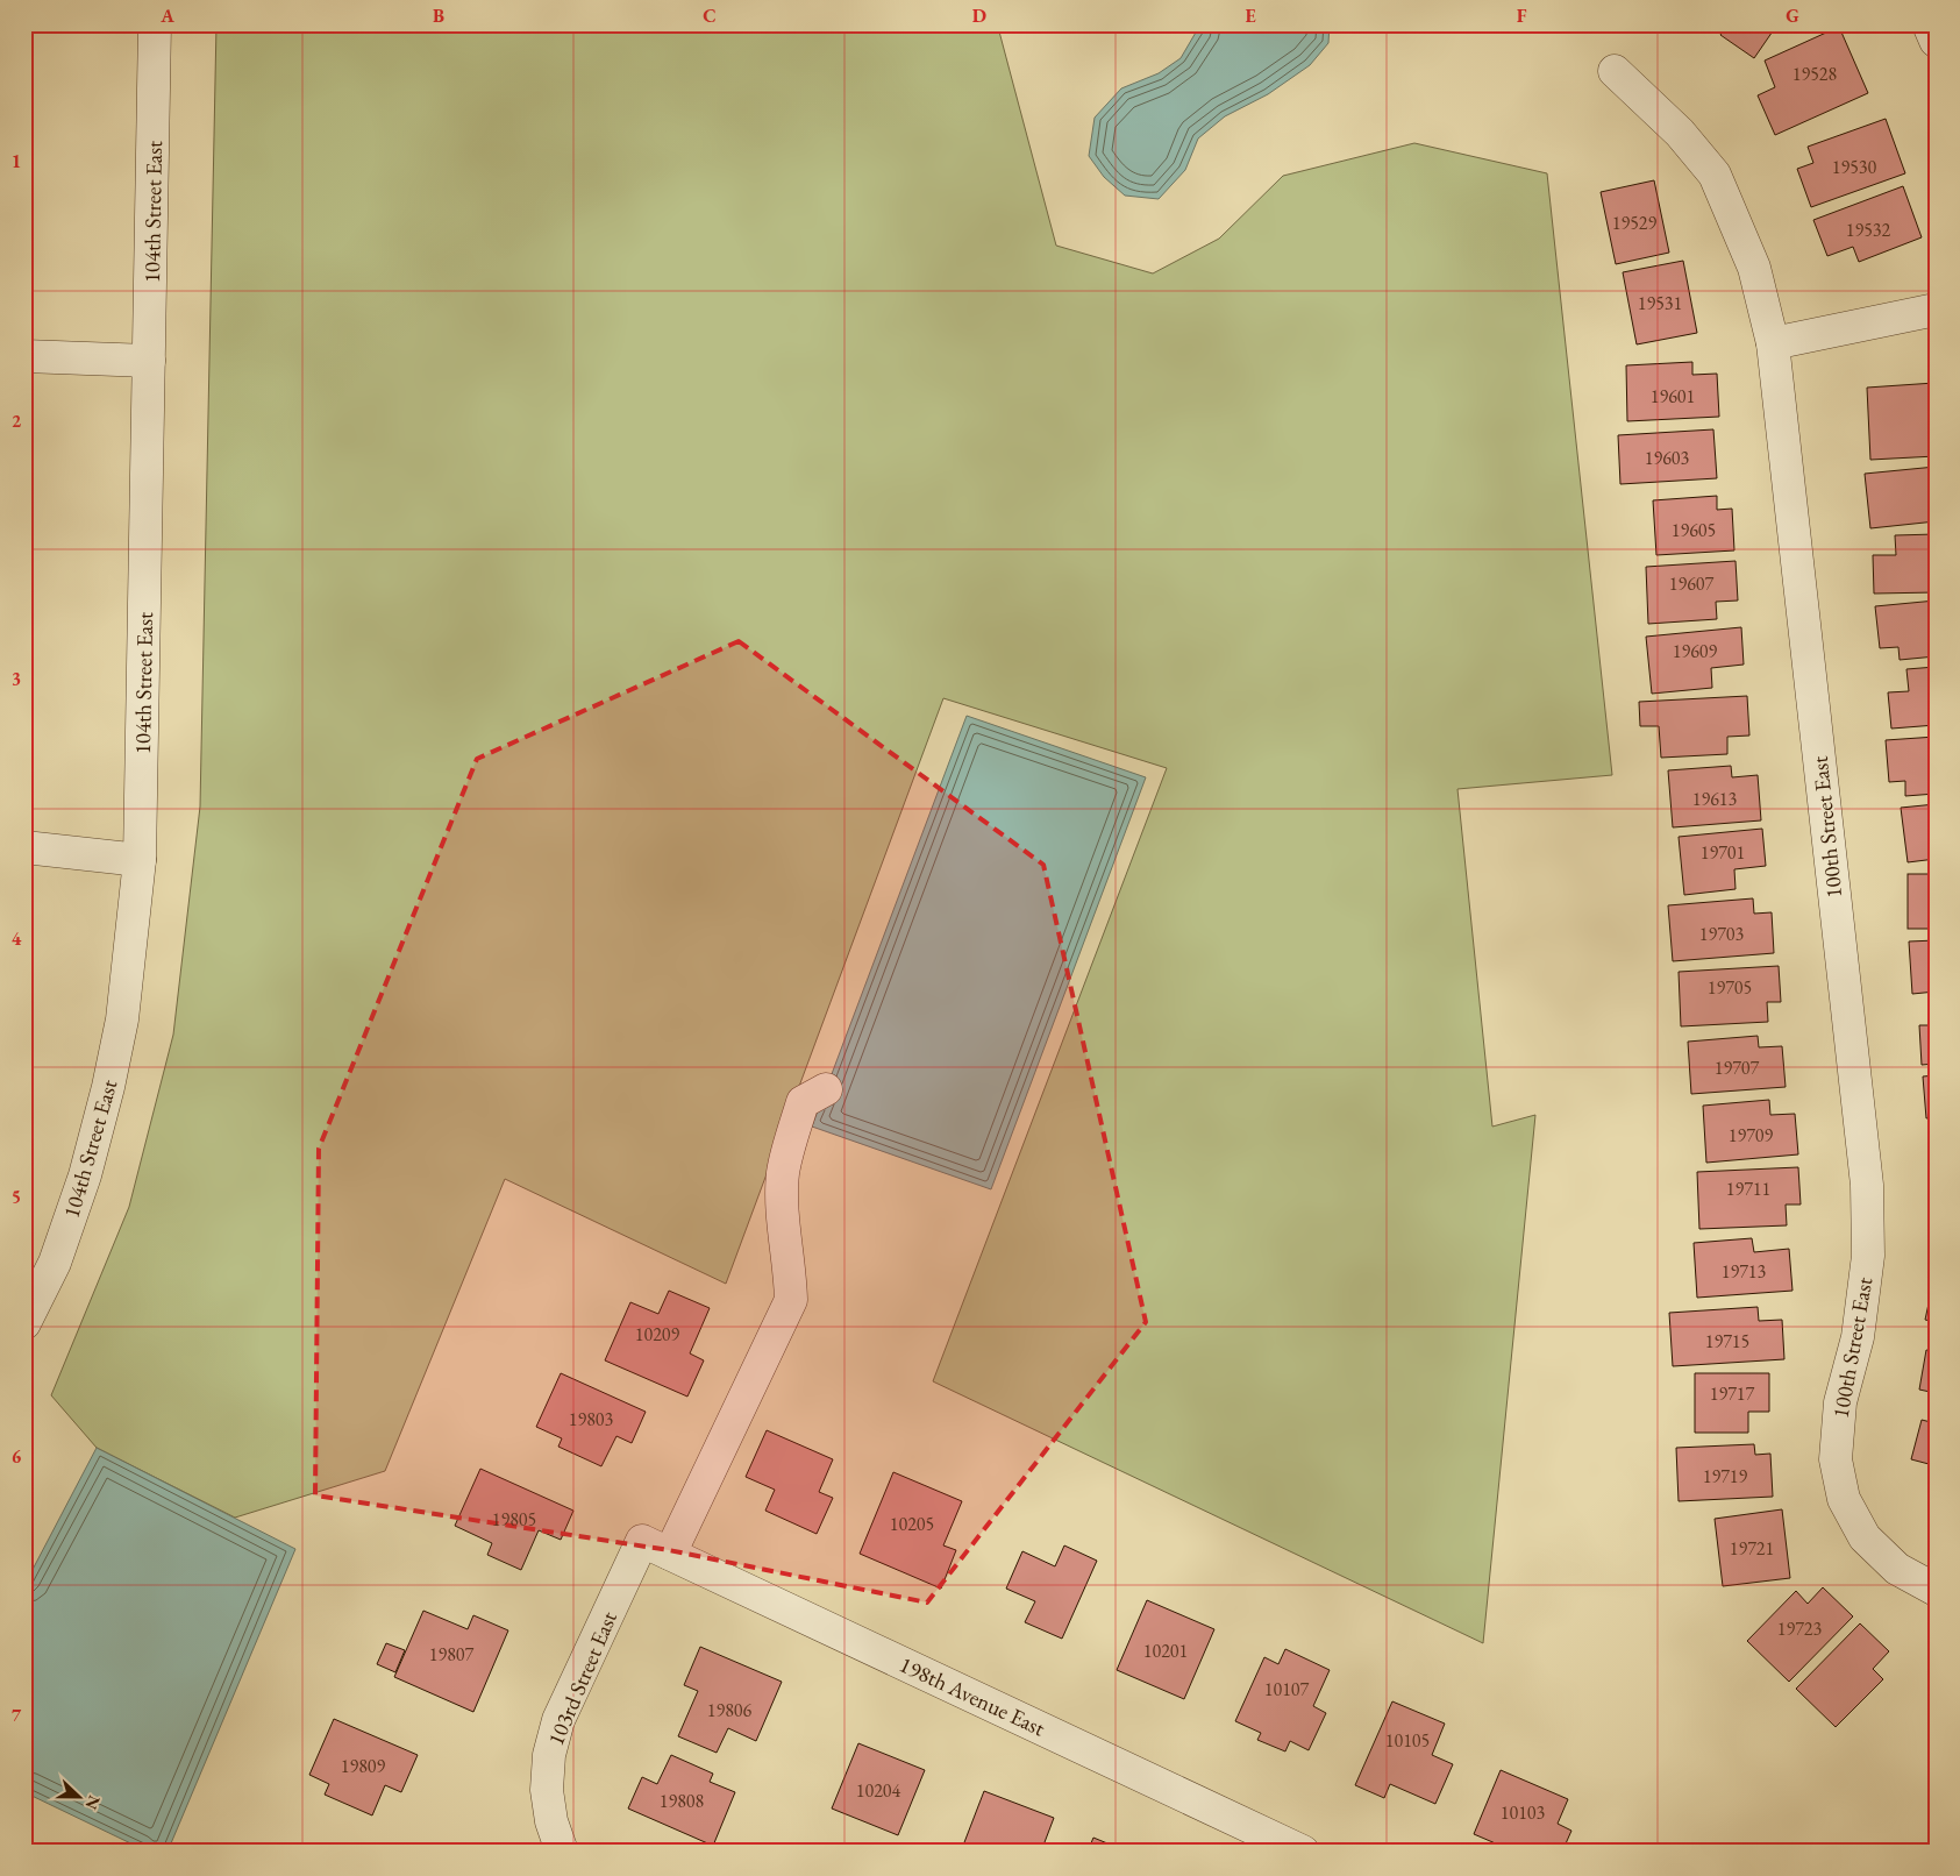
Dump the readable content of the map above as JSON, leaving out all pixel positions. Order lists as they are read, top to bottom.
{
  "streets": {
    "street": [
      "104th Street East",
      "100th Street East",
      "103rd Street East",
      "198th Avenue East"
    ]
  },
  "crossings": [
    ["103rd Street East", "198th Avenue East"]
  ],
  "house_numbers": [
    "19528",
    "19530",
    "19529",
    "19532",
    "19531",
    "19601",
    "19603",
    "19605",
    "19607",
    "19609",
    "19613",
    "19701",
    "19703",
    "19705",
    "19707",
    "19709",
    "19711",
    "19713",
    "10209",
    "19715",
    "19717",
    "19803",
    "19719",
    "19805",
    "10205",
    "19721",
    "19723",
    "10201",
    "19807",
    "10107",
    "19806",
    "10105",
    "19809",
    "10204",
    "19808",
    "10103"
  ],
  "north": "right",
  "grid": {
    "columns": [
      "A",
      "B",
      "C",
      "D",
      "E",
      "F",
      "G"
    ],
    "rows": [
      "1",
      "2",
      "3",
      "4",
      "5",
      "6",
      "7"
    ]
  }
}
